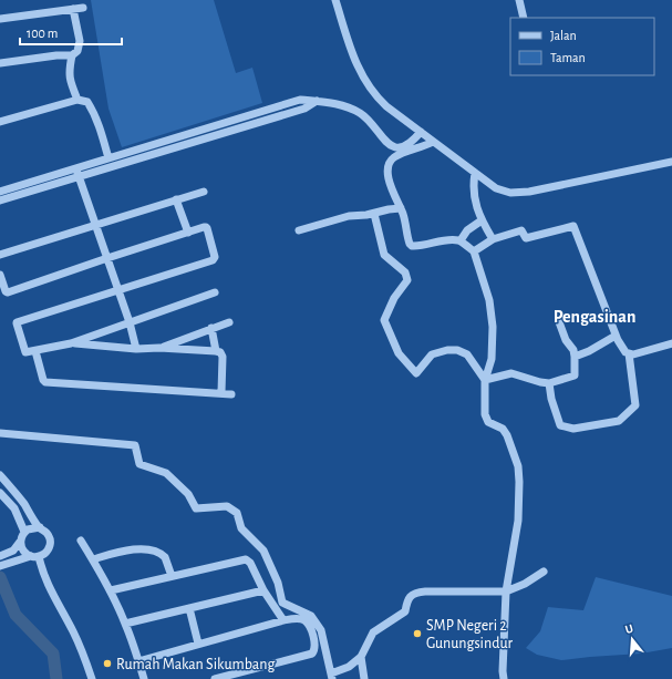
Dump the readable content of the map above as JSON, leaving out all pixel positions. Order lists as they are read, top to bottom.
{
  "districts": ["Pengasinan"],
  "places": ["SMP Negeri 2 Gunungsindur", "Rumah Makan Sikumbang"],
  "legend": ["Jalan", "Taman"],
  "scale_bar": "100 m",
  "north": "top"
}
